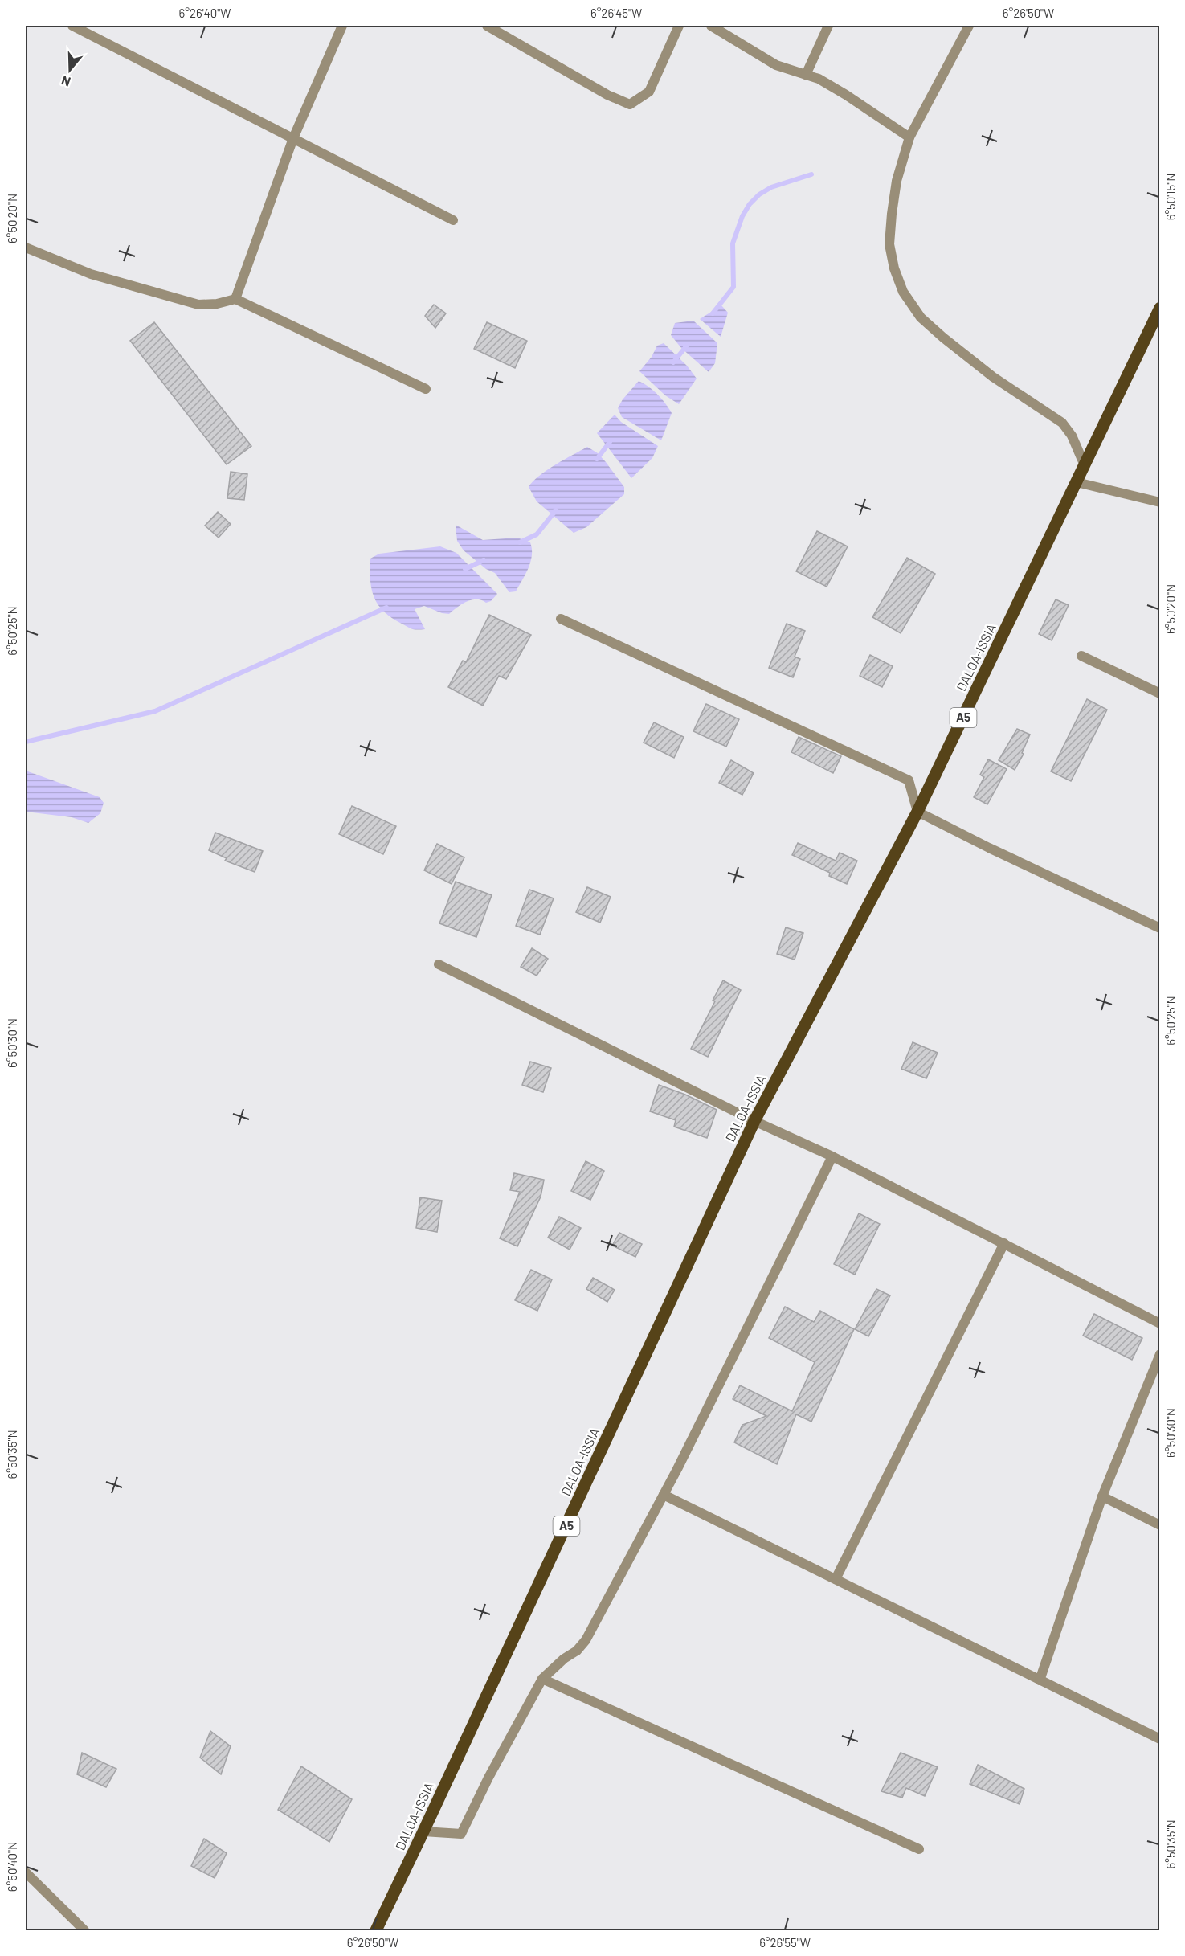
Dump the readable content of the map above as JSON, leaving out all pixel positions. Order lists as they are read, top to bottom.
{
  "streets": {
    "main road": ["DALOA-ISSIA", "A5"]
  },
  "north": "bottom",
  "coordinates": [
    "6°26'40\"W",
    "6°26'45\"W",
    "6°26'50\"W",
    "6°50'15\"N",
    "6°50'20\"N",
    "6°50'25\"N",
    "6°50'30\"N",
    "6°50'35\"N",
    "6°50'40\"N",
    "6°26'55\"W"
  ]
}
